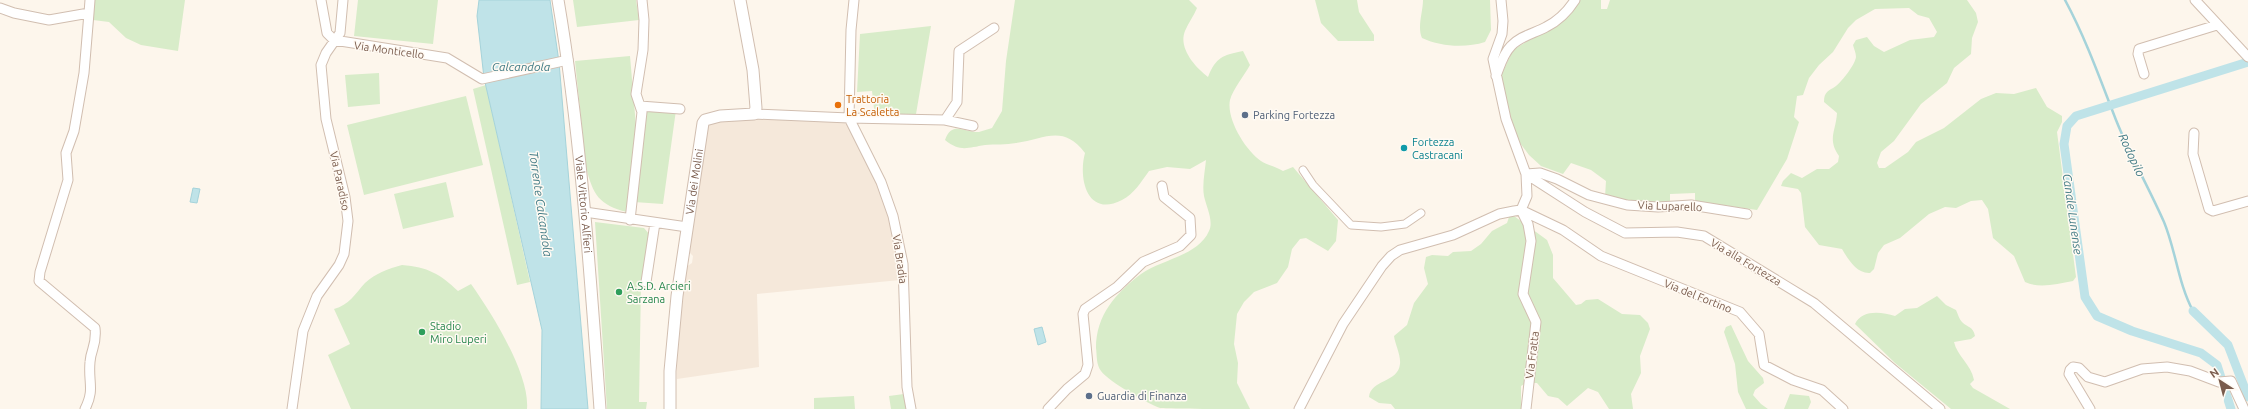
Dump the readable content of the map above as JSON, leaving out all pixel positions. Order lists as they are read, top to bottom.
{
  "streets": {
    "street": [
      "Via Monticello",
      "Via Paradiso",
      "Via dei Molini",
      "Viale Vittorio Alfieri",
      "Via Luparello",
      "Via Bradia",
      "Via alla Fortezza",
      "Via del Fortino",
      "Via Fratta"
    ]
  },
  "crossings": [
    ["Via Monticello", "Via Paradiso"],
    ["Via Monticello", "Viale Vittorio Alfieri"],
    ["Via Luparello", "Via alla Fortezza"],
    ["Via del Fortino", "Via Fratta"]
  ],
  "water": [
    "Calcandola",
    "Rodopilo",
    "Torrente Calcandola",
    "Canale Lunense"
  ],
  "places": [
    "Trattoria La Scaletta",
    "Parking Fortezza",
    "Fortezza Castracani",
    "A.S.D. Arcieri Sarzana",
    "Stadio Miro Luperi",
    "Guardia di Finanza"
  ],
  "north": "top left"
}
